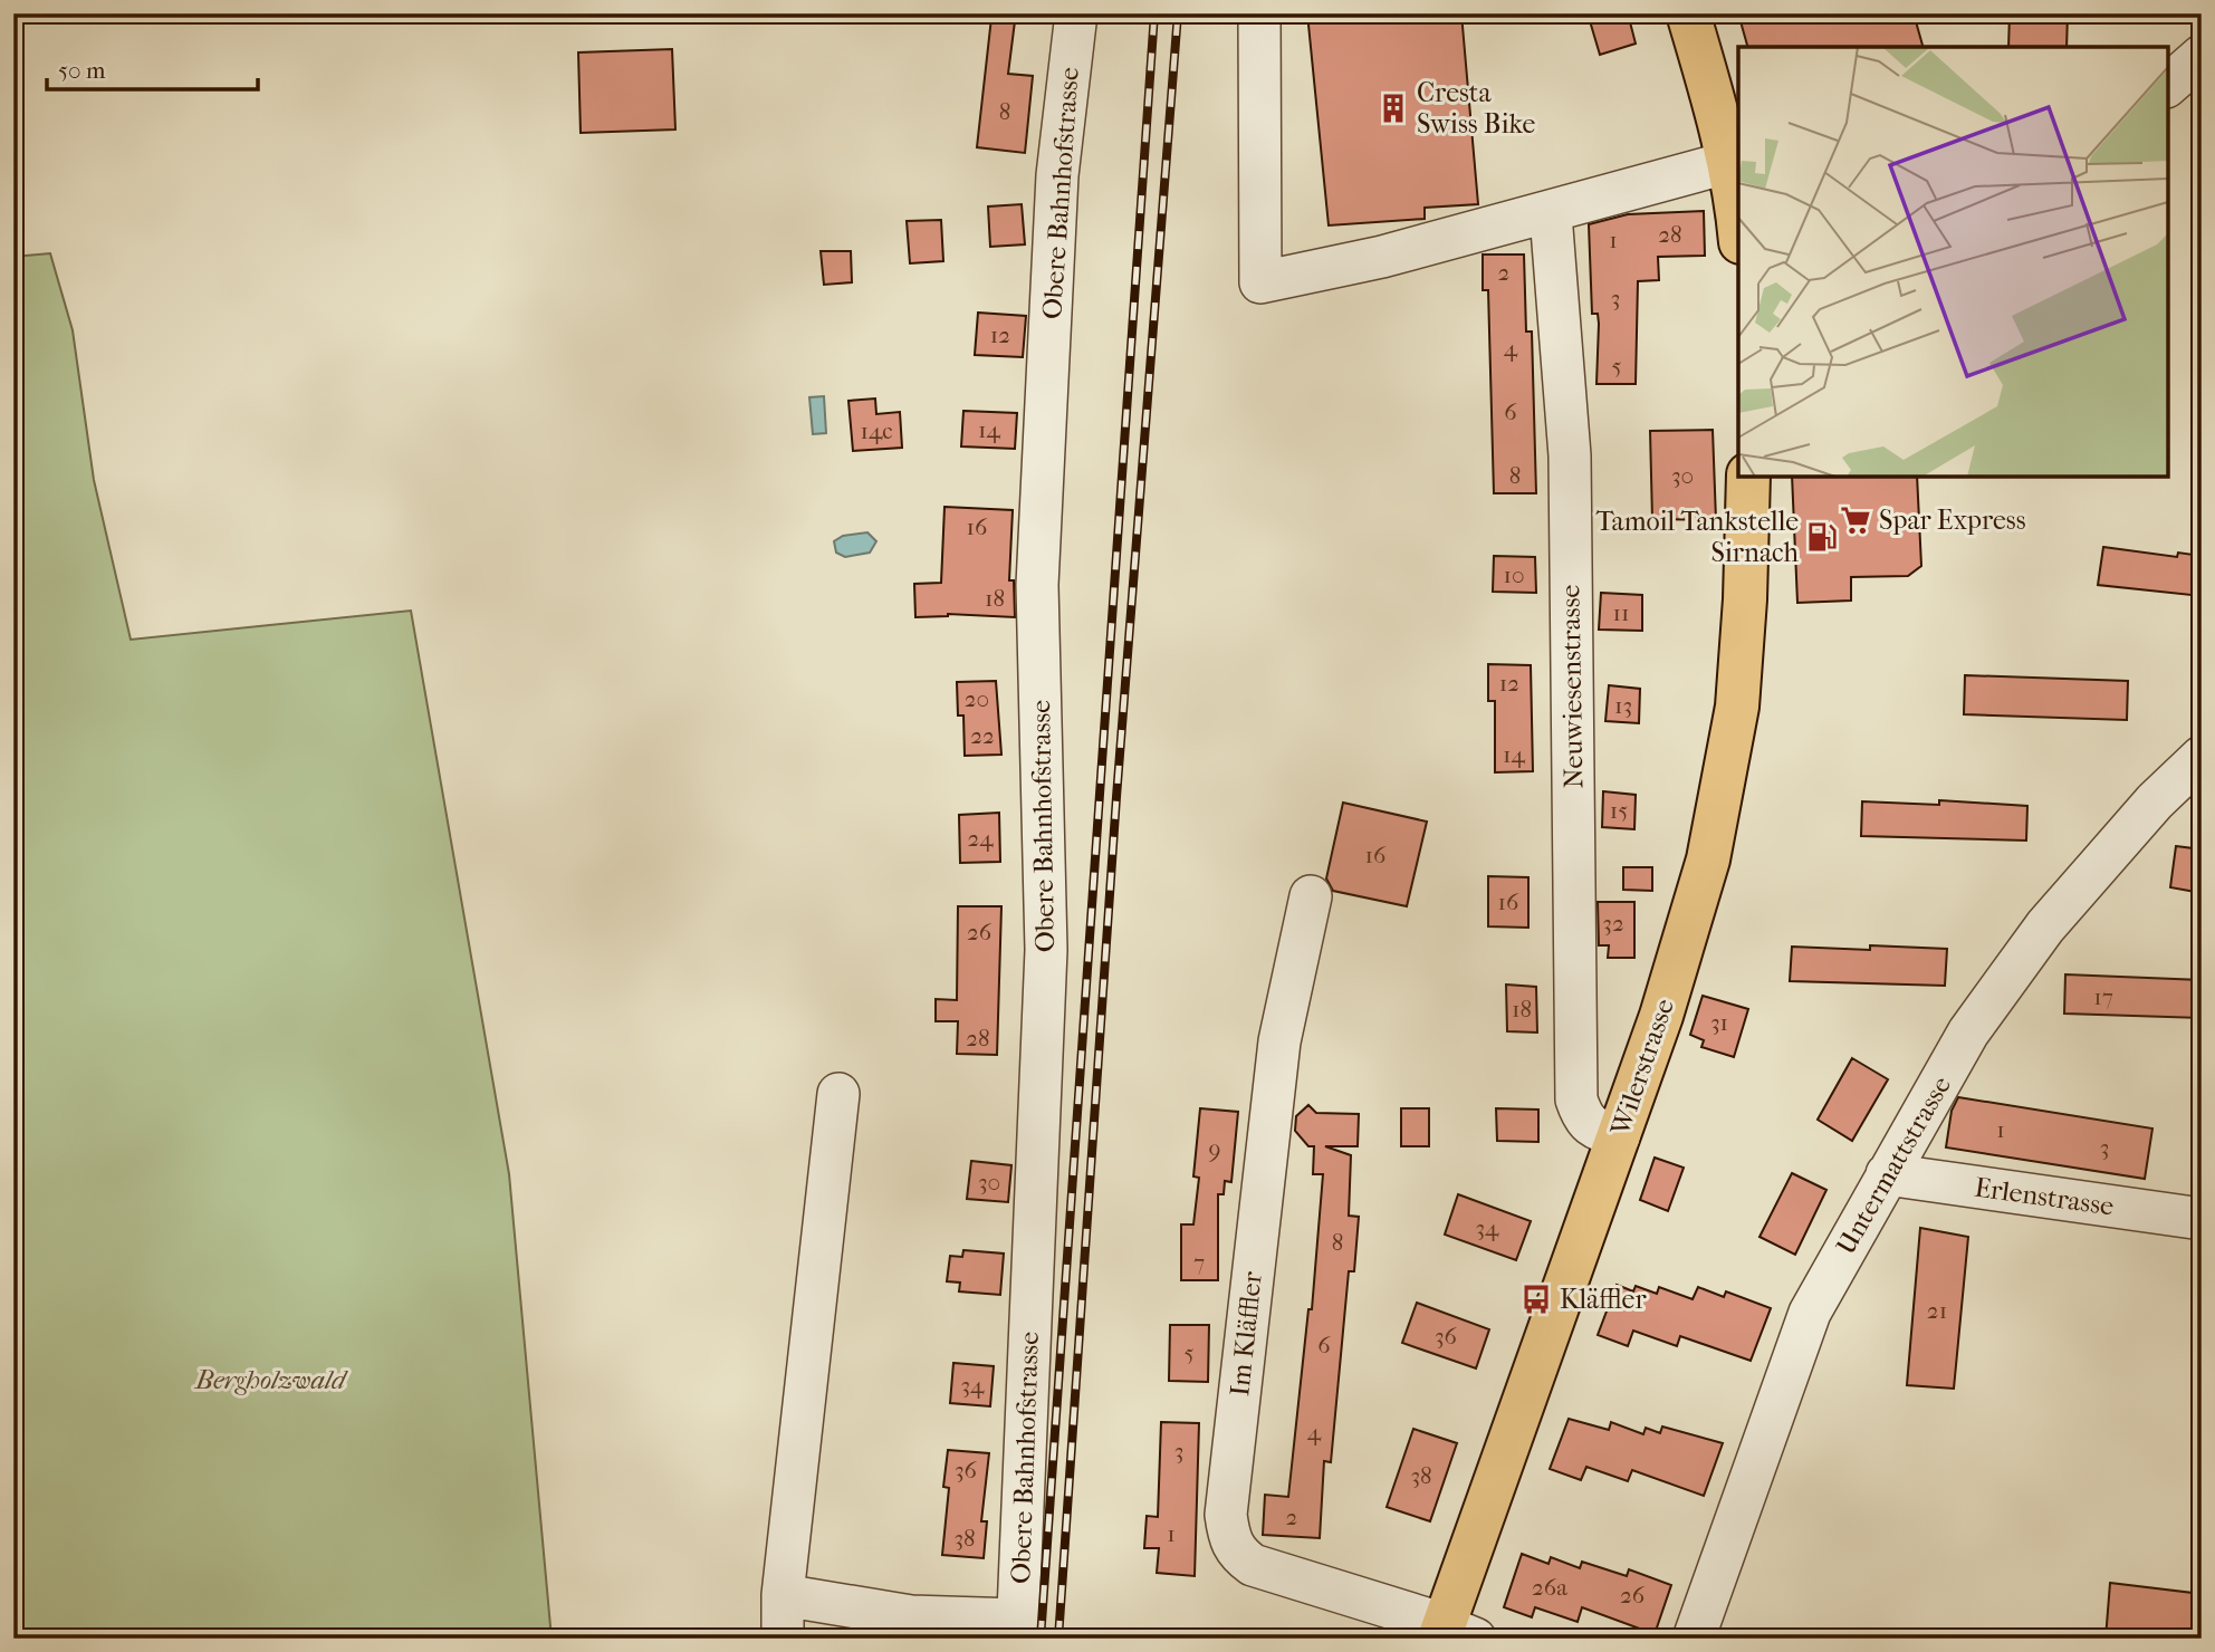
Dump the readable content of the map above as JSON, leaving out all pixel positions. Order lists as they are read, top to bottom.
{
  "streets": {
    "main road": ["Wilerstrasse"],
    "street": [
      "Obere Bahnhofstrasse",
      "Neuwiesenstrasse",
      "Untermattstrasse",
      "Erlenstrasse",
      "Im Kläffler"
    ]
  },
  "crossings": [
    ["Neuwiesenstrasse", "Wilerstrasse"],
    ["Wilerstrasse", "Im Kläffler"],
    ["Untermattstrasse", "Erlenstrasse"]
  ],
  "parks": ["Bergholzwald"],
  "places": {
    "building": ["Cresta Swiss Bike"],
    "supermarket": ["Spar Express"],
    "fuel station": ["Tamoil Tankstelle Sirnach"],
    "bus stop": ["Kläffler"]
  },
  "house_numbers": [
    "8",
    "28",
    "1",
    "2",
    "3",
    "12",
    "4",
    "5",
    "6",
    "14",
    "14c",
    "8",
    "30",
    "16",
    "10",
    "18",
    "11",
    "12",
    "20",
    "13",
    "22",
    "14",
    "15",
    "24",
    "16",
    "16",
    "32",
    "26",
    "17",
    "18",
    "31",
    "28",
    "1",
    "3",
    "9",
    "30",
    "34",
    "8",
    "7",
    "21",
    "36",
    "6",
    "5",
    "34",
    "4",
    "3",
    "36",
    "38",
    "2",
    "1",
    "38",
    "26a",
    "26"
  ],
  "scale_bar": "50 m"
}
